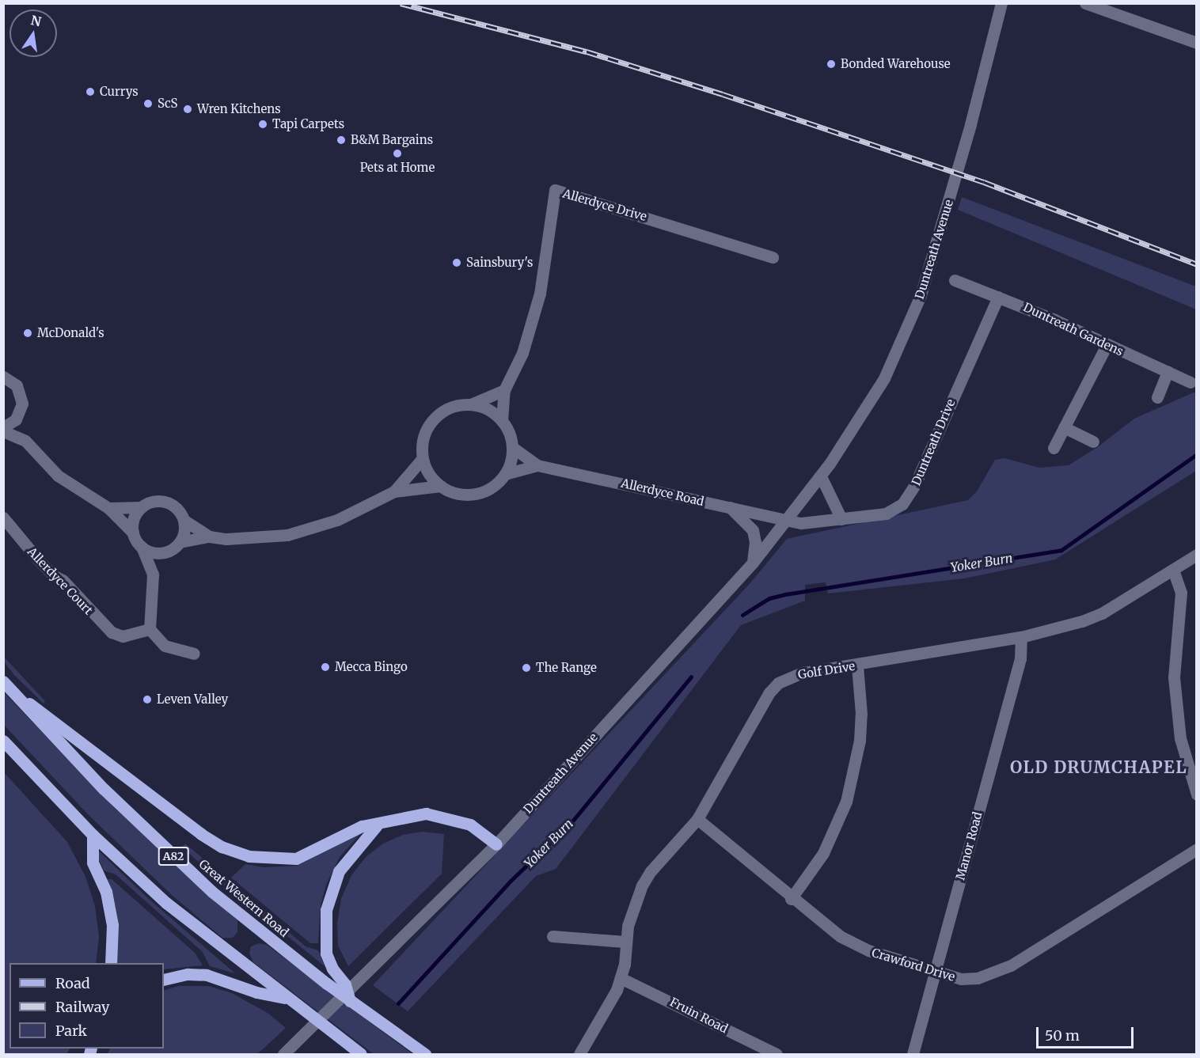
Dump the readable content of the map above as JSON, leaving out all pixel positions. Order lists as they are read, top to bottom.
{
  "streets": {
    "main road": ["A82", "Great Western Road"],
    "street": [
      "Allerdyce Drive",
      "Duntreath Avenue",
      "Duntreath Gardens",
      "Duntreath Drive",
      "Allerdyce Road",
      "Allerdyce Court",
      "Golf Drive",
      "Manor Road",
      "Crawford Drive",
      "Fruin Road"
    ]
  },
  "crossings": [
    ["Allerdyce Drive", "Allerdyce Road"],
    ["Duntreath Avenue", "Duntreath Drive"],
    ["Duntreath Avenue", "Allerdyce Road"],
    ["Duntreath Gardens", "Duntreath Drive"],
    ["Duntreath Drive", "Allerdyce Road"],
    ["Golf Drive", "Manor Road"],
    ["Golf Drive", "Crawford Drive"],
    ["Golf Drive", "Fruin Road"],
    ["Manor Road", "Crawford Drive"]
  ],
  "districts": ["OLD DRUMCHAPEL"],
  "water": ["Yoker Burn"],
  "places": [
    "Bonded Warehouse",
    "Currys",
    "ScS",
    "Wren Kitchens",
    "Tapi Carpets",
    "B&M Bargains",
    "Pets at Home",
    "Sainsbury's",
    "McDonald's",
    "Mecca Bingo",
    "The Range",
    "Leven Valley"
  ],
  "legend": ["Road", "Railway", "Park"],
  "scale_bar": "50 m",
  "north": "top"
}
